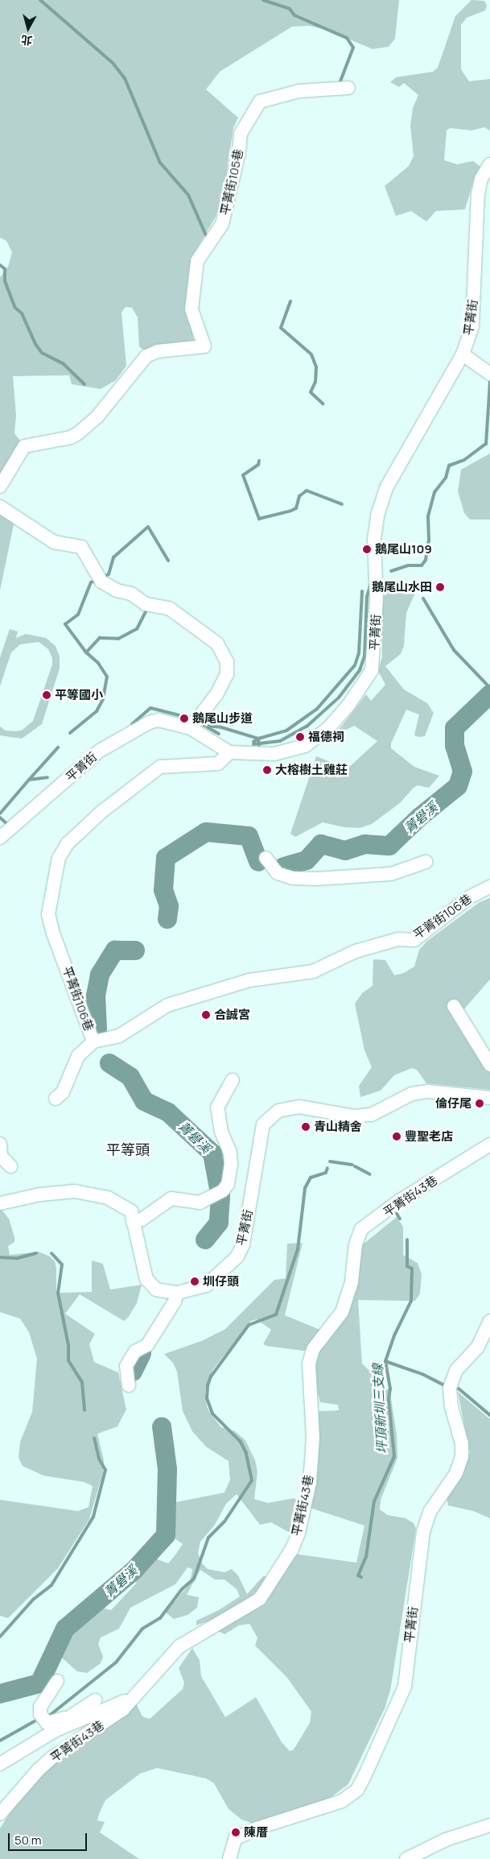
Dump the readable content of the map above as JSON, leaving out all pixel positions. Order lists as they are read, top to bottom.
{
  "streets": {
    "street": [
      "平菁街105巷",
      "平菁街",
      "平菁街106巷",
      "平菁街43巷"
    ]
  },
  "crossings": [
    ["平菁街", "平菁街106巷"]
  ],
  "districts": ["平等頭"],
  "water": ["菁礐溪", "坪頂新圳三支線"],
  "places": [
    "鵝尾山109",
    "鵝尾山水田",
    "平等國小",
    "鵝尾山步道",
    "福德祠",
    "大榕樹土雞莊",
    "合誠宮",
    "倫仔尾",
    "青山精舍",
    "豐聖老店",
    "圳仔頭",
    "陳厝"
  ],
  "scale_bar": "50 m",
  "north": "bottom"
}
